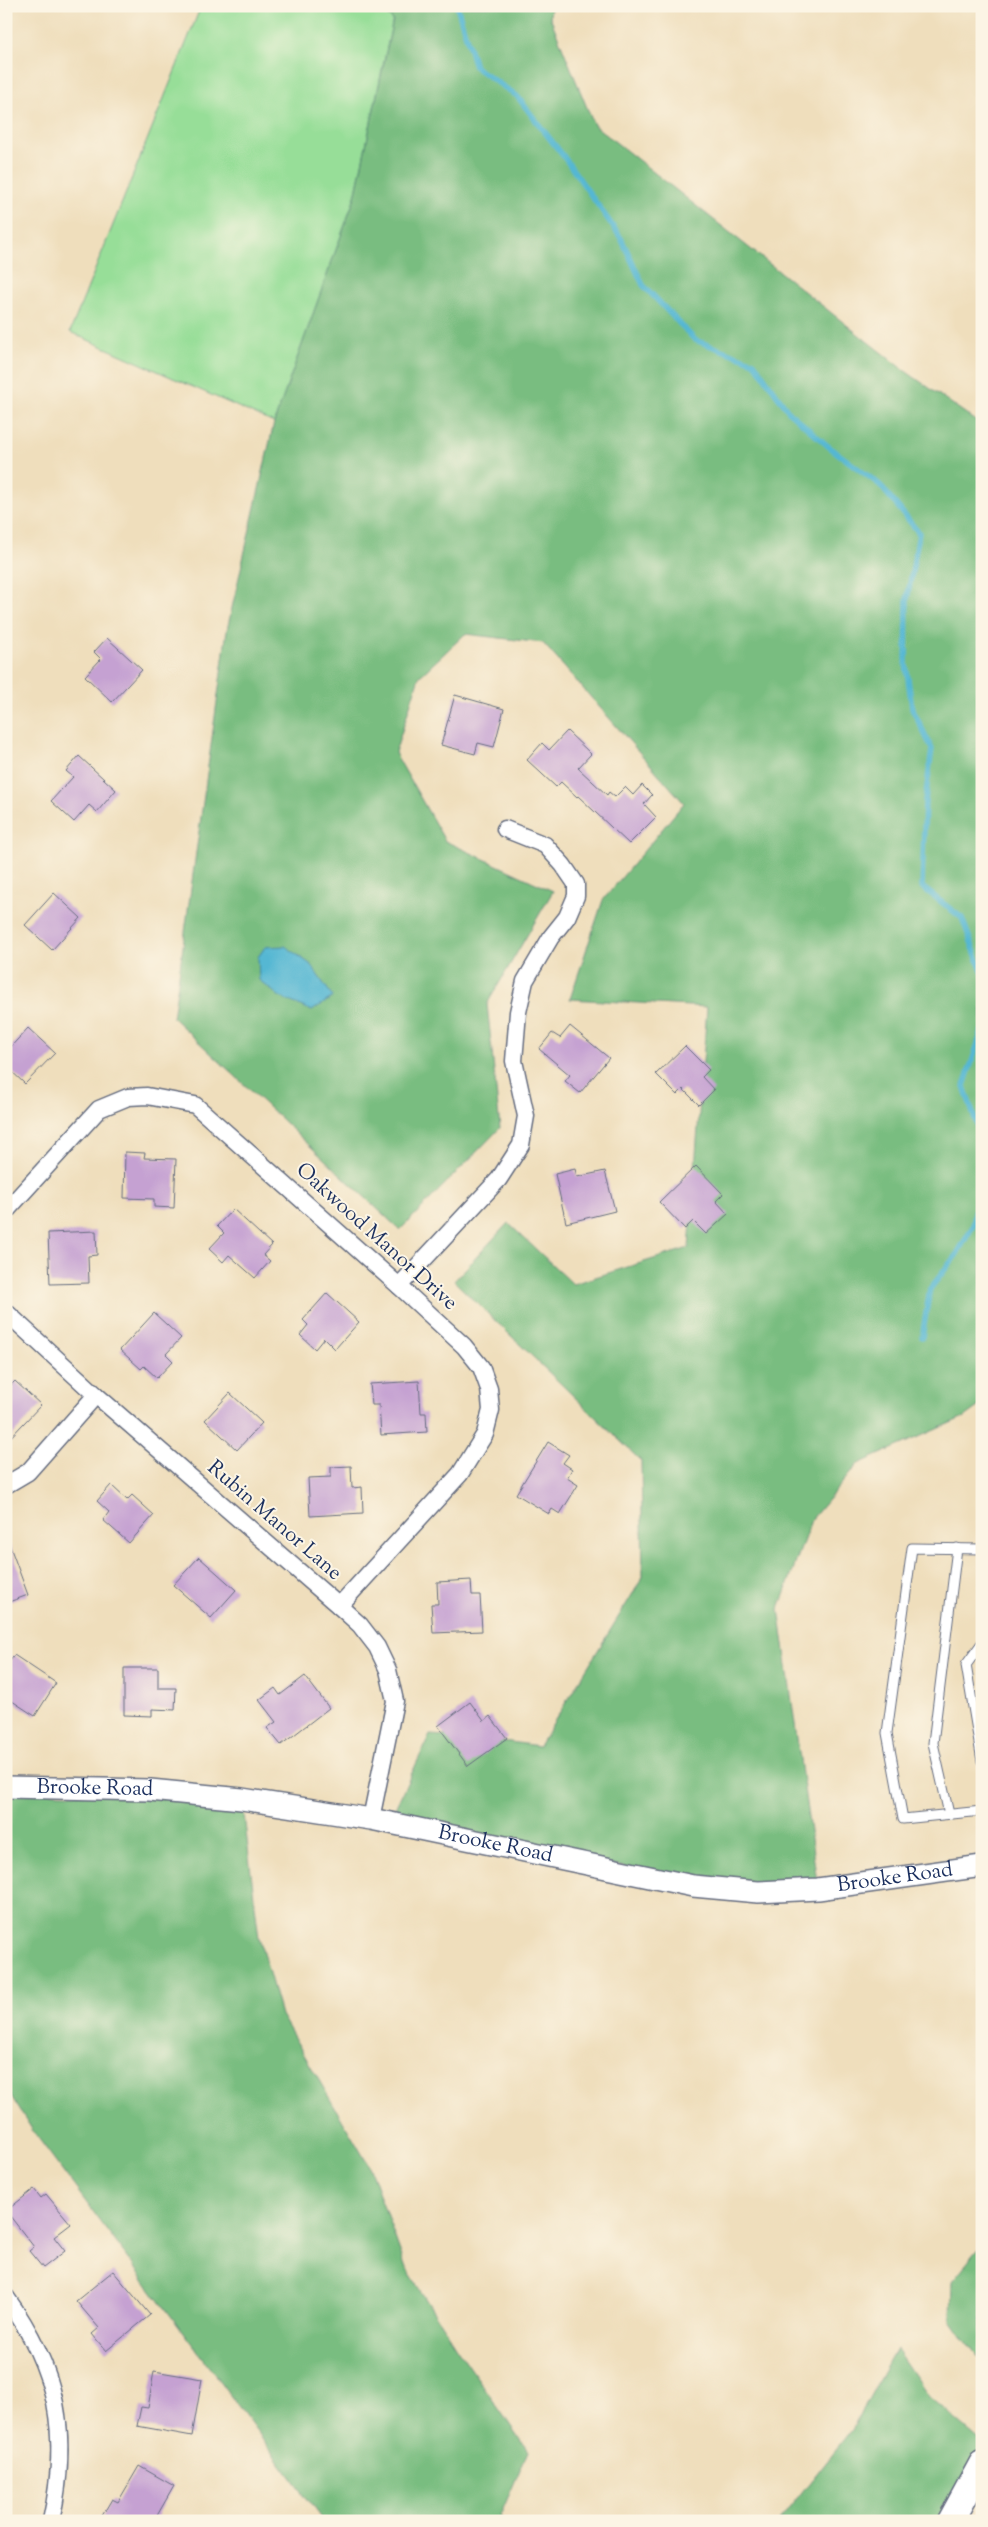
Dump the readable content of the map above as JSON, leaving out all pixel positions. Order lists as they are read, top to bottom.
{
  "streets": {
    "street": ["Oakwood Manor Drive", "Rubin Manor Lane", "Brooke Road"]
  },
  "crossings": [
    ["Oakwood Manor Drive", "Rubin Manor Lane"],
    ["Rubin Manor Lane", "Brooke Road"]
  ]
}
